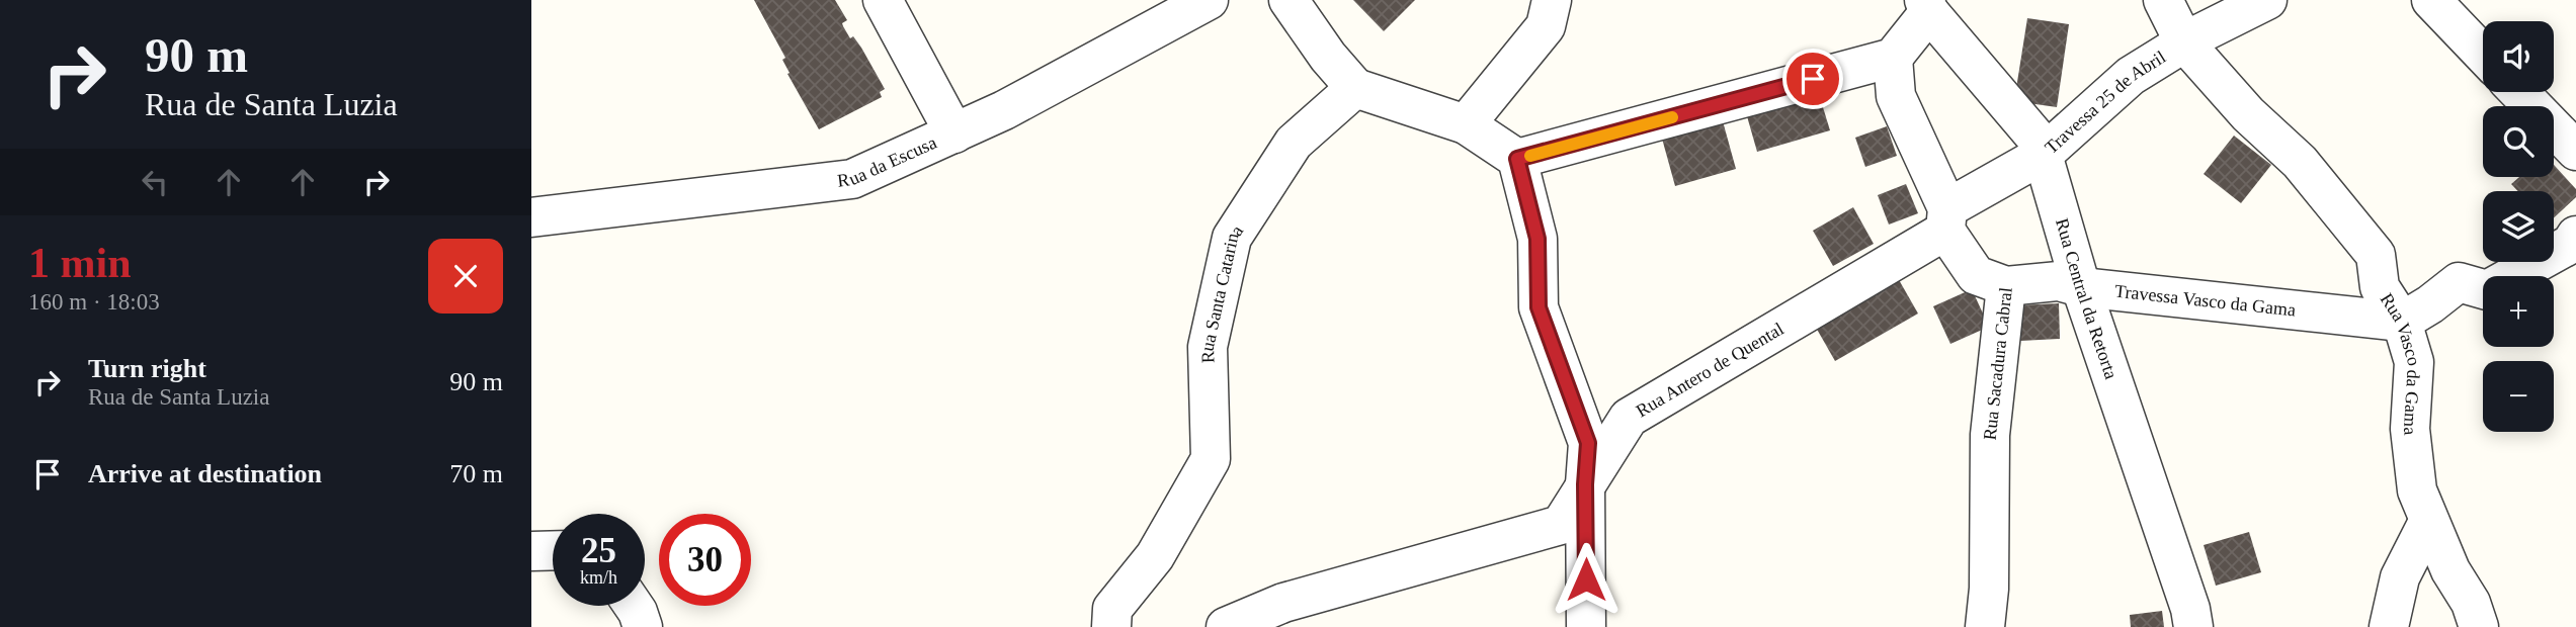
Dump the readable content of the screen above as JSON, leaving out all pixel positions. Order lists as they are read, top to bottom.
{
  "streets": {
    "street": [
      "Travessa 25 de Abril",
      "Rua da Escusa",
      "Rua Santa Catarina",
      "Rua Central da Retorta",
      "Travessa Vasco da Gama",
      "Rua Sacadura Cabral",
      "Rua Vasco da Gama",
      "Rua Antero de Quental"
    ]
  },
  "crossings": [
    ["Travessa 25 de Abril", "Rua Central da Retorta"],
    ["Travessa 25 de Abril", "Rua Sacadura Cabral"],
    ["Travessa 25 de Abril", "Rua Vasco da Gama"],
    ["Travessa 25 de Abril", "Rua Antero de Quental"],
    ["Rua Central da Retorta", "Travessa Vasco da Gama"],
    ["Travessa Vasco da Gama", "Rua Sacadura Cabral"],
    ["Travessa Vasco da Gama", "Rua Vasco da Gama"],
    ["Rua Sacadura Cabral", "Rua Antero de Quental"]
  ],
  "page": {
    "turn": ["90 m", "Rua de Santa Luzia"],
    "map_buttons": ["+", "−"],
    "heading": ["1 min", "160 m · 18:03"],
    "list": [
      {
        "name": "Turn right",
        "note": "Rua de Santa Luzia",
        "value": "90 m"
      },
      {
        "name": "Arrive at destination",
        "value": "70 m"
      }
    ],
    "speed": "25 km/h",
    "limit": "30"
  }
}
